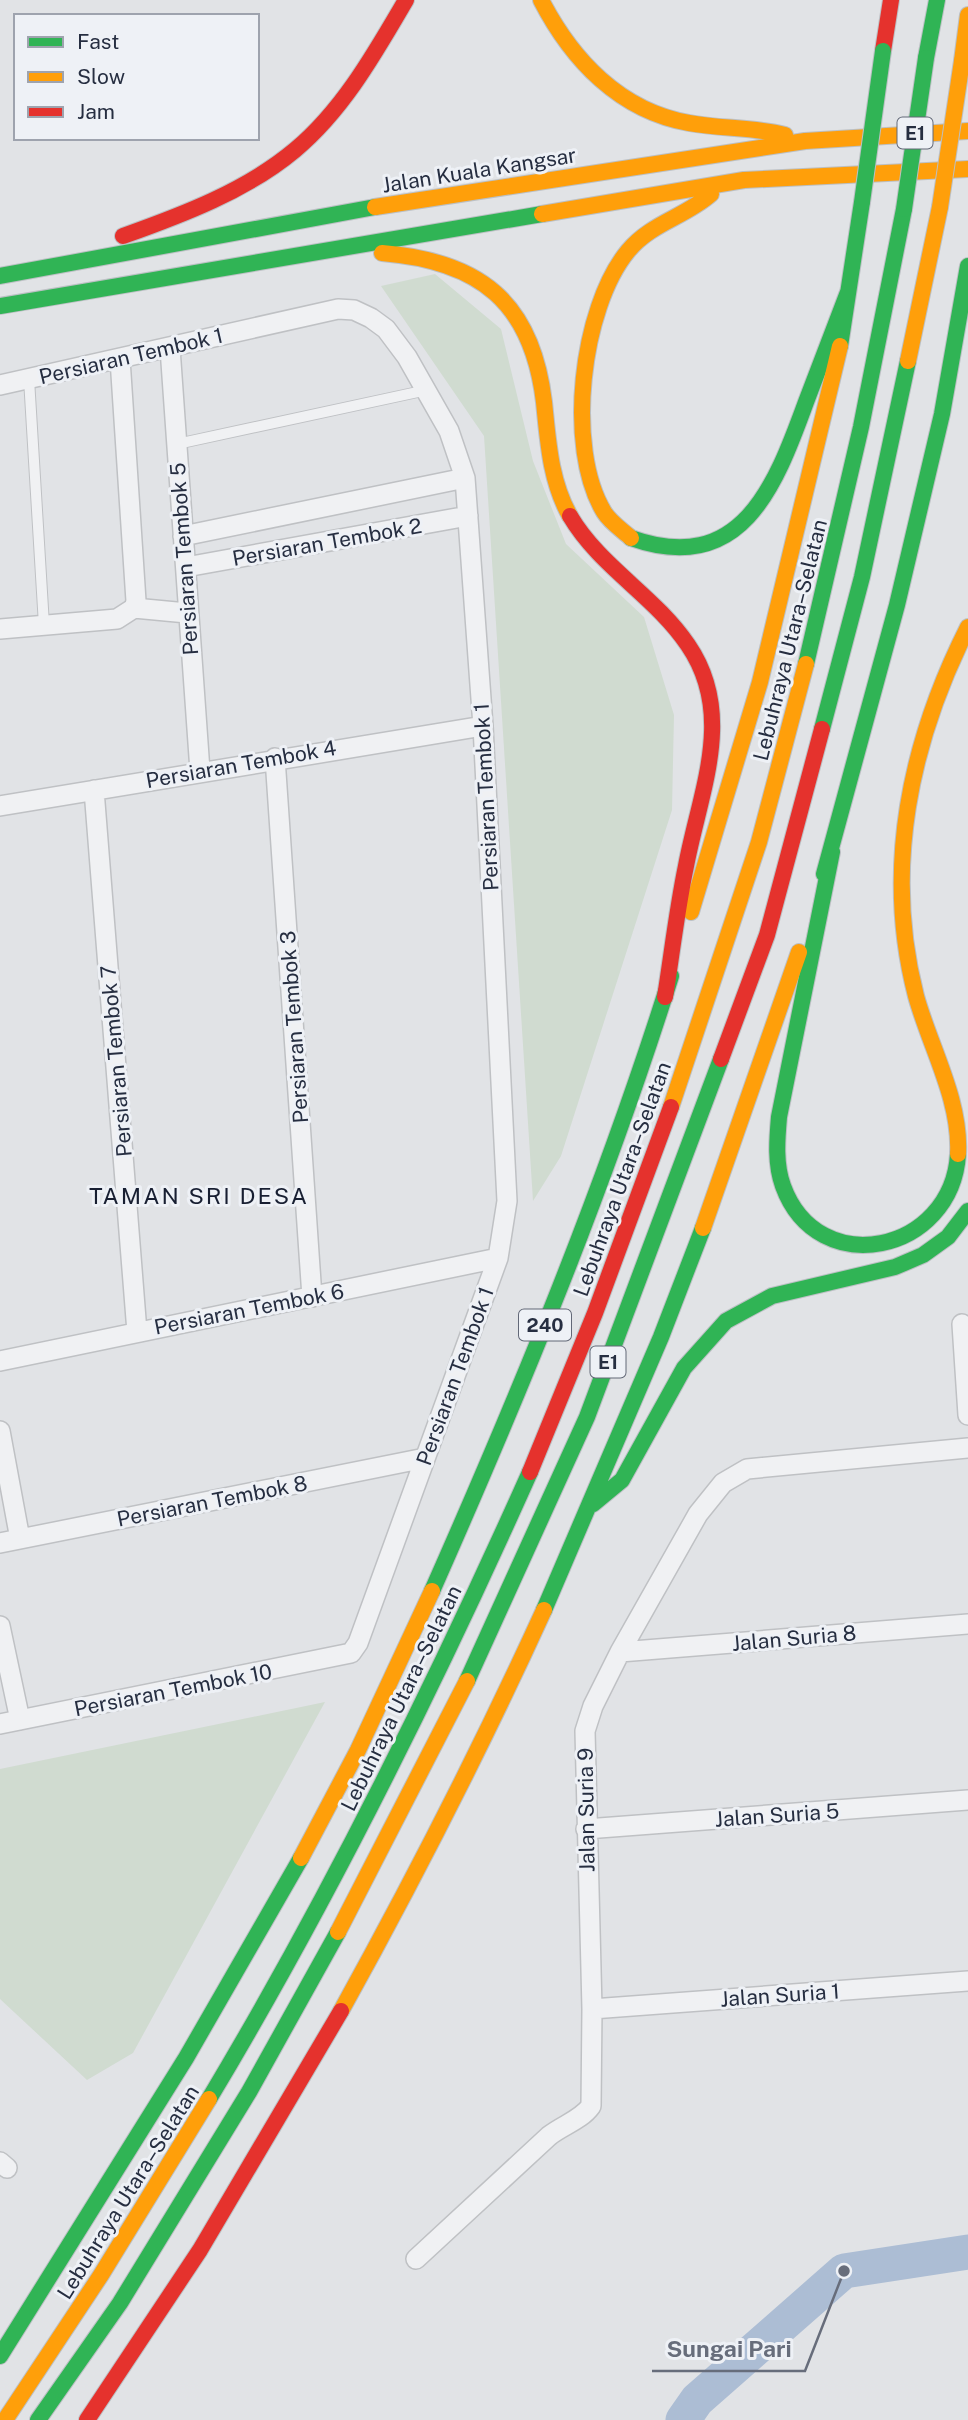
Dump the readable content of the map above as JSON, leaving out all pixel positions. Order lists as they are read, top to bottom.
{
  "streets": {
    "main road": [
      "E1",
      "Jalan Kuala Kangsar",
      "Lebuhraya Utara–Selatan",
      "240"
    ],
    "street": [
      "Persiaran Tembok 1",
      "Persiaran Tembok 2",
      "Persiaran Tembok 5",
      "Persiaran Tembok 4",
      "Persiaran Tembok 3",
      "Persiaran Tembok 7",
      "Persiaran Tembok 6",
      "Persiaran Tembok 8",
      "Jalan Suria 8",
      "Persiaran Tembok 10",
      "Jalan Suria 9",
      "Jalan Suria 5",
      "Jalan Suria 1"
    ]
  },
  "crossings": [
    ["Persiaran Tembok 1", "Persiaran Tembok 2"],
    ["Persiaran Tembok 1", "Persiaran Tembok 5"],
    ["Persiaran Tembok 1", "Persiaran Tembok 4"],
    ["Persiaran Tembok 1", "Persiaran Tembok 6"],
    ["Persiaran Tembok 1", "Persiaran Tembok 8"],
    ["Persiaran Tembok 1", "Persiaran Tembok 10"],
    ["Persiaran Tembok 2", "Persiaran Tembok 5"],
    ["Persiaran Tembok 5", "Persiaran Tembok 4"],
    ["Persiaran Tembok 4", "Persiaran Tembok 3"],
    ["Persiaran Tembok 4", "Persiaran Tembok 7"],
    ["Persiaran Tembok 3", "Persiaran Tembok 6"],
    ["Persiaran Tembok 7", "Persiaran Tembok 6"],
    ["Jalan Suria 8", "Jalan Suria 9"],
    ["Jalan Suria 9", "Jalan Suria 5"],
    ["Jalan Suria 9", "Jalan Suria 1"]
  ],
  "districts": ["TAMAN SRI DESA"],
  "places": ["Sungai Pari"],
  "legend": ["Fast", "Slow", "Jam"]
}
